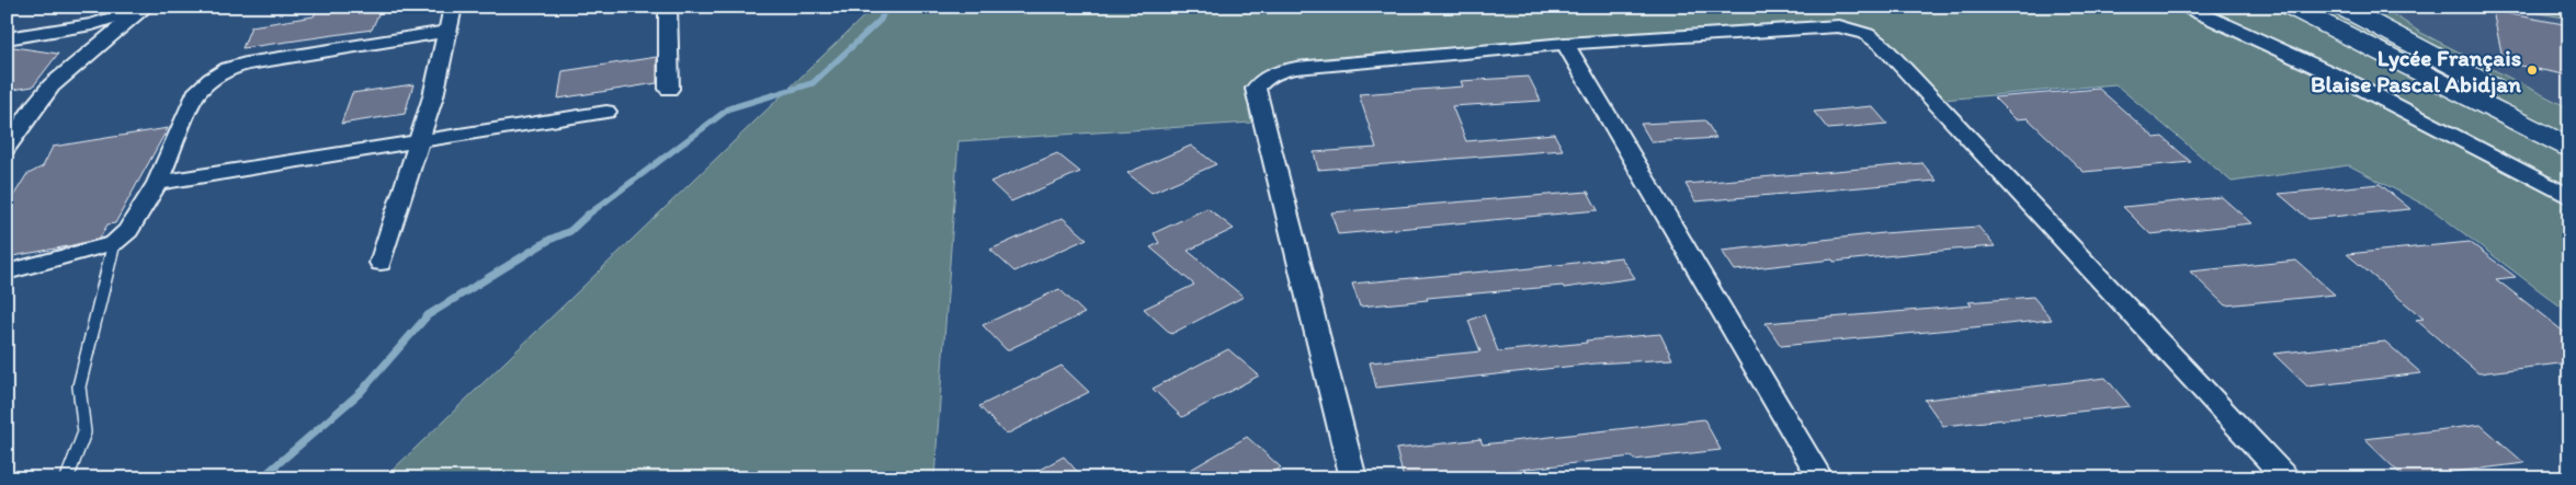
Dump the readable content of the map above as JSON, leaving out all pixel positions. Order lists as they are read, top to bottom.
{
  "places": ["Lycée Français Blaise Pascal Abidjan"]
}
